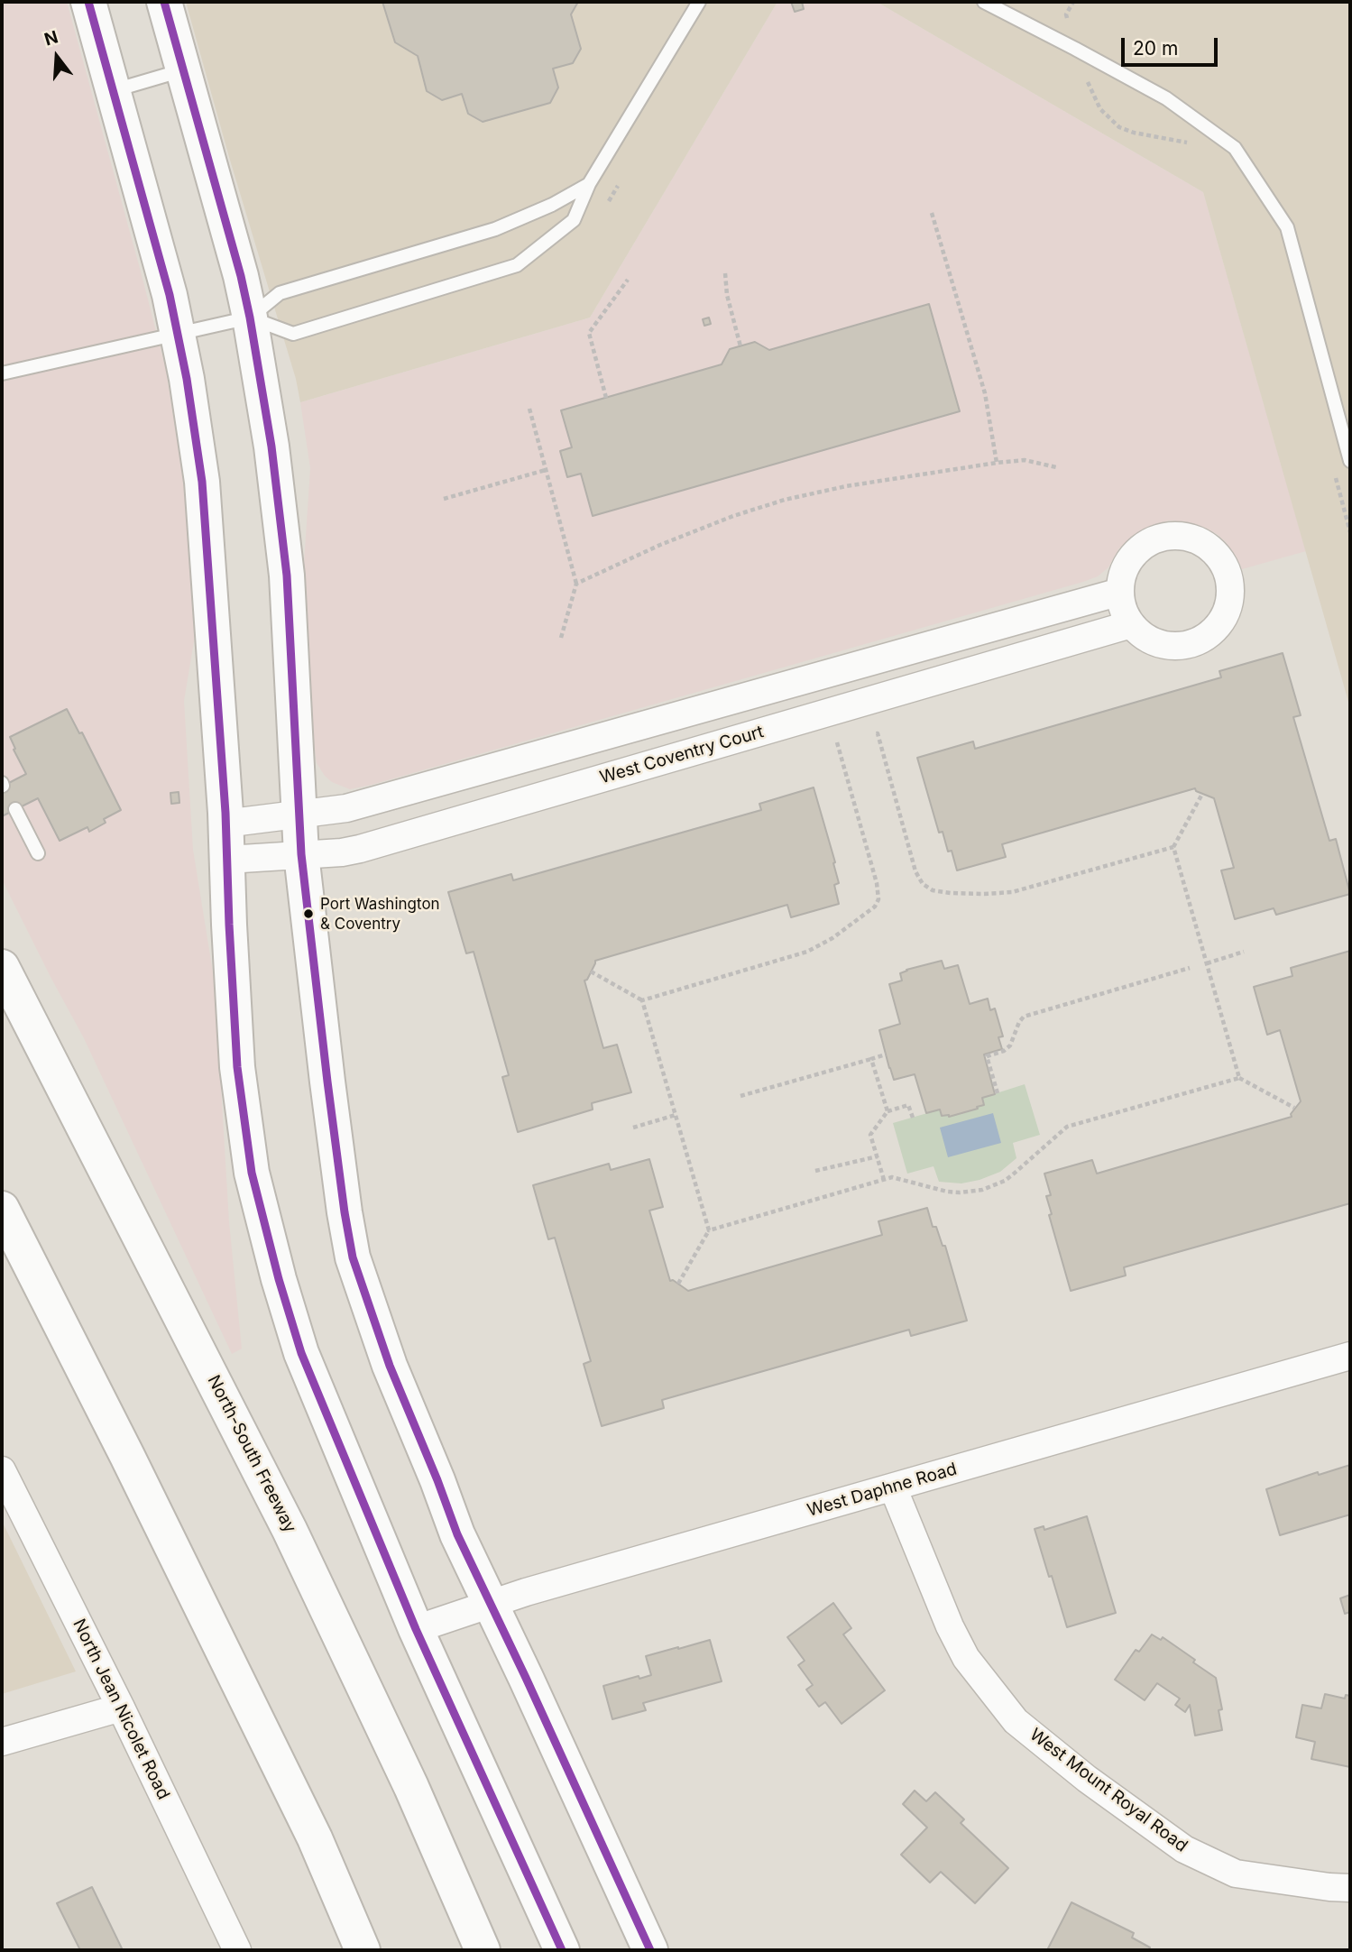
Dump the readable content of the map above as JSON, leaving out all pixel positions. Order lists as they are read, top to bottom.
{
  "streets": {
    "main road": ["North-South Freeway"],
    "street": [
      "West Coventry Court",
      "West Daphne Road",
      "North Jean Nicolet Road",
      "West Mount Royal Road"
    ]
  },
  "crossings": [
    ["West Daphne Road", "West Mount Royal Road"]
  ],
  "places": ["Port Washington & Coventry"],
  "scale_bar": "20 m",
  "north": "top"
}
